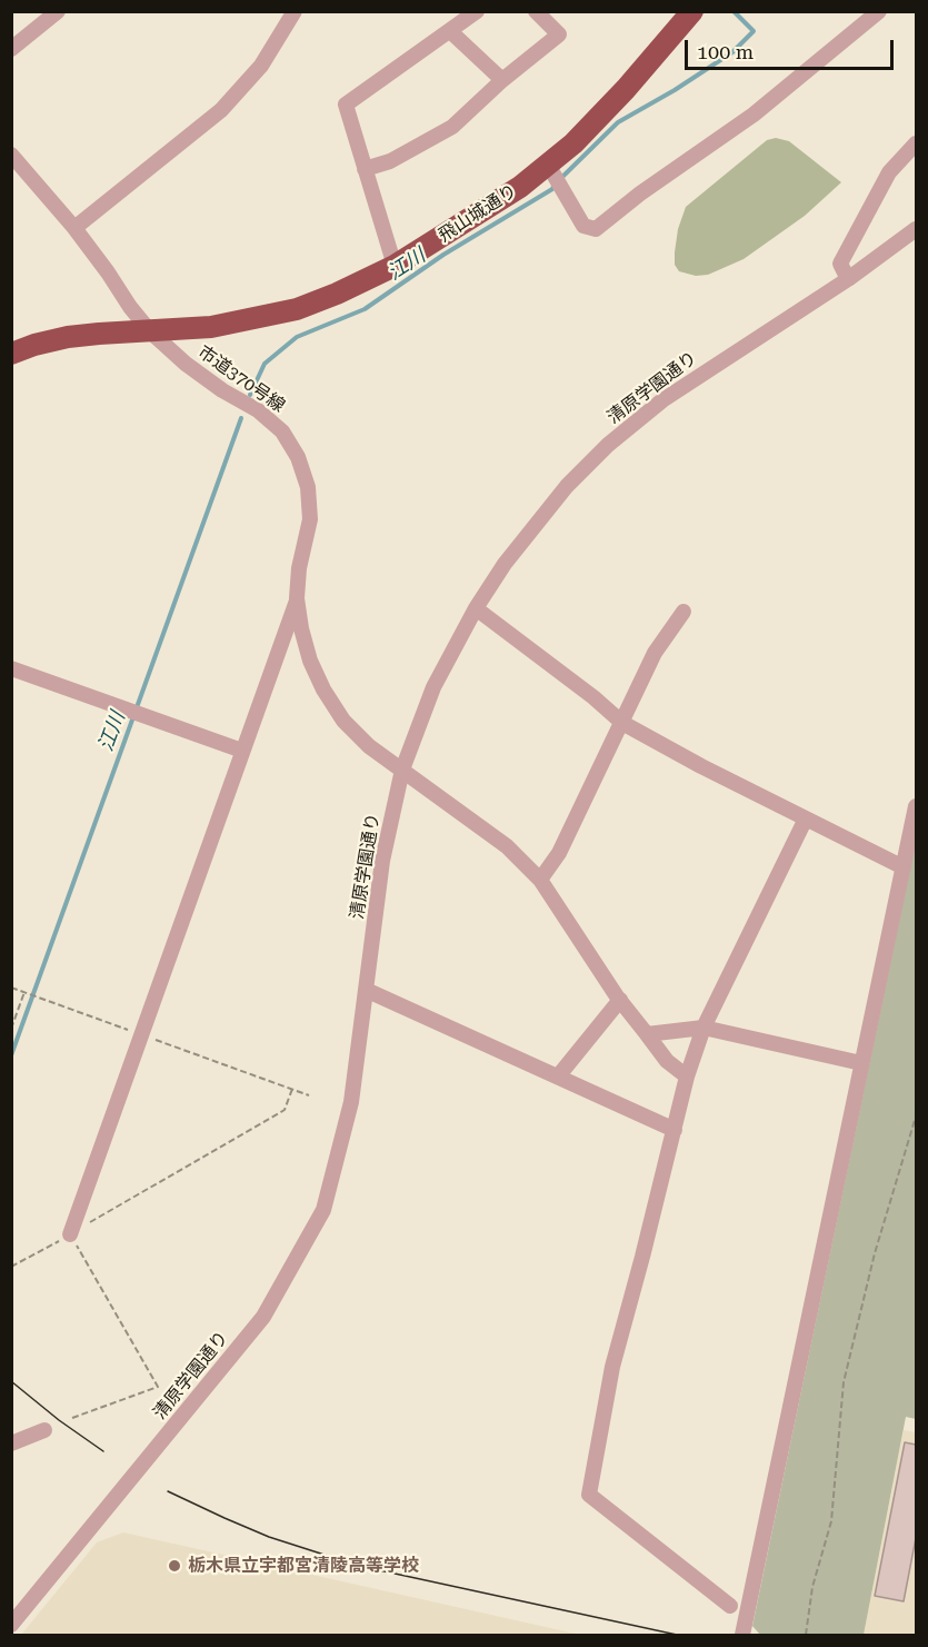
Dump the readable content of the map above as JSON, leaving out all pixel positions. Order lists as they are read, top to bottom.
{
  "streets": {
    "highway": ["飛山城通り"],
    "street": ["市道370号線", "清原学園通り"]
  },
  "crossings": [
    ["飛山城通り", "市道370号線"],
    ["市道370号線", "清原学園通り"]
  ],
  "water": ["江川"],
  "places": ["栃木県立宇都宮清陵高等学校"],
  "scale_bar": "100 m"
}
